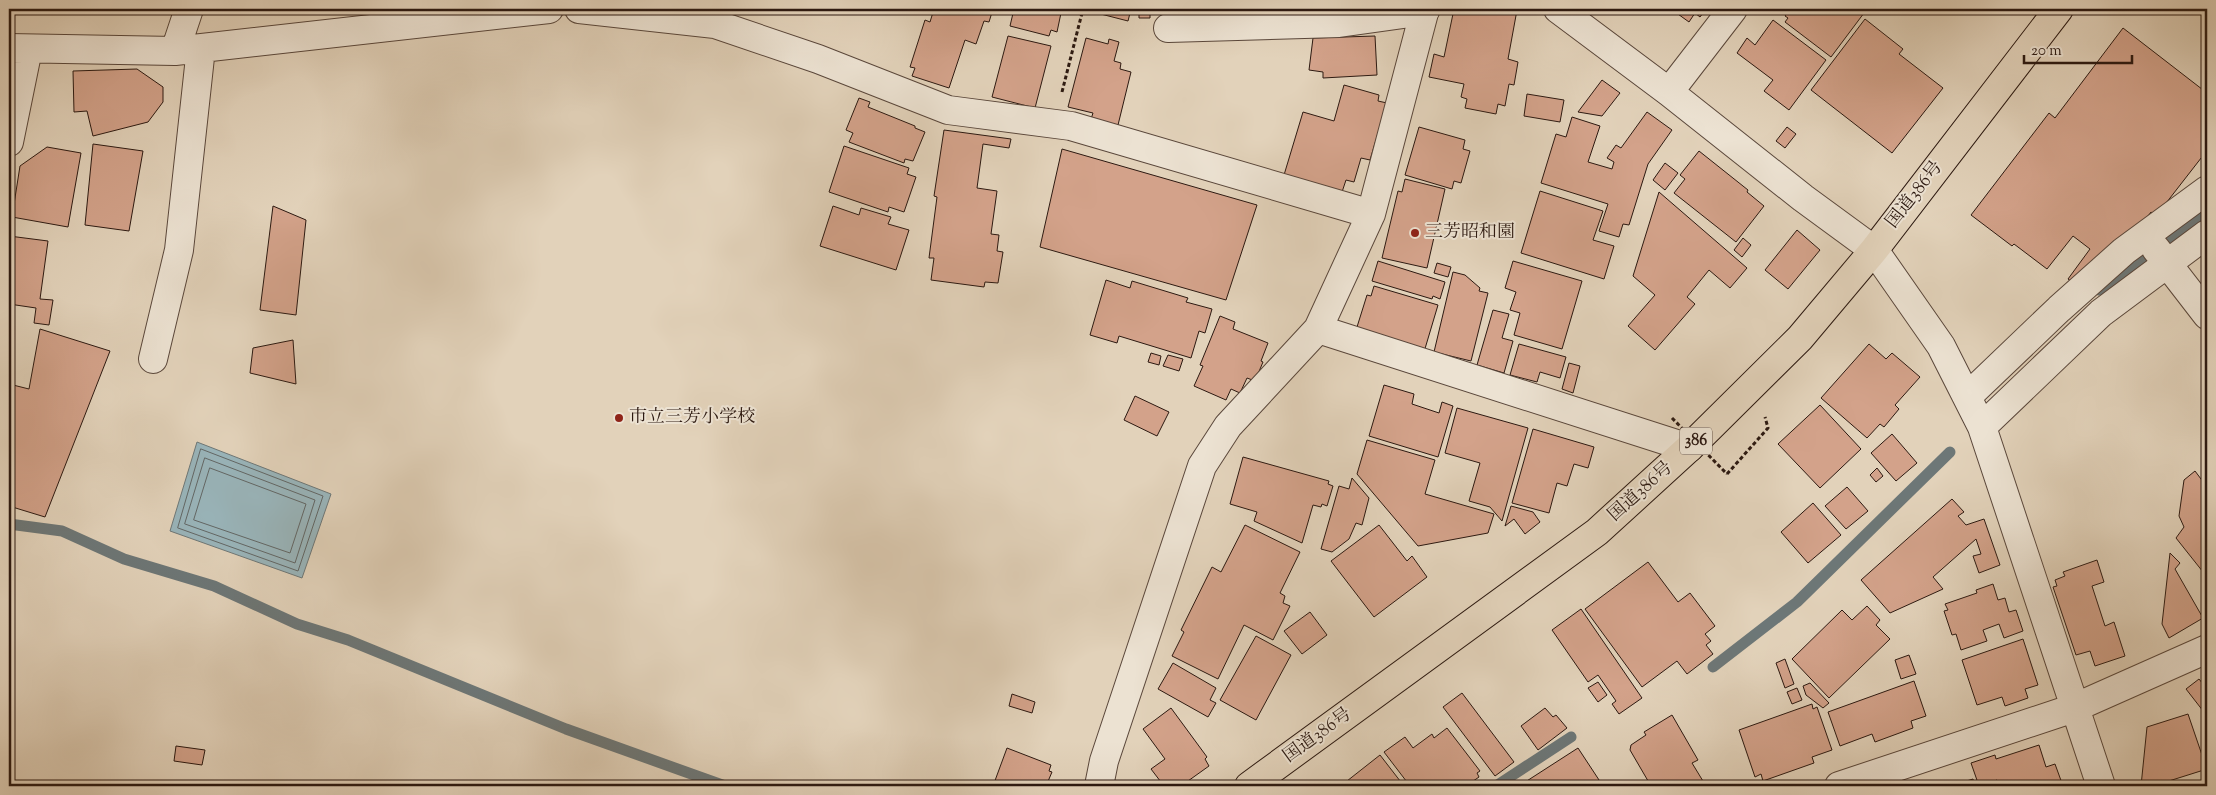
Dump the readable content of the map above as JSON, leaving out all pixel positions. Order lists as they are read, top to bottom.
{
  "streets": {
    "highway": ["国道386号", "386"]
  },
  "places": ["三芳昭和園", "市立三芳小学校"],
  "scale_bar": "20 m"
}
